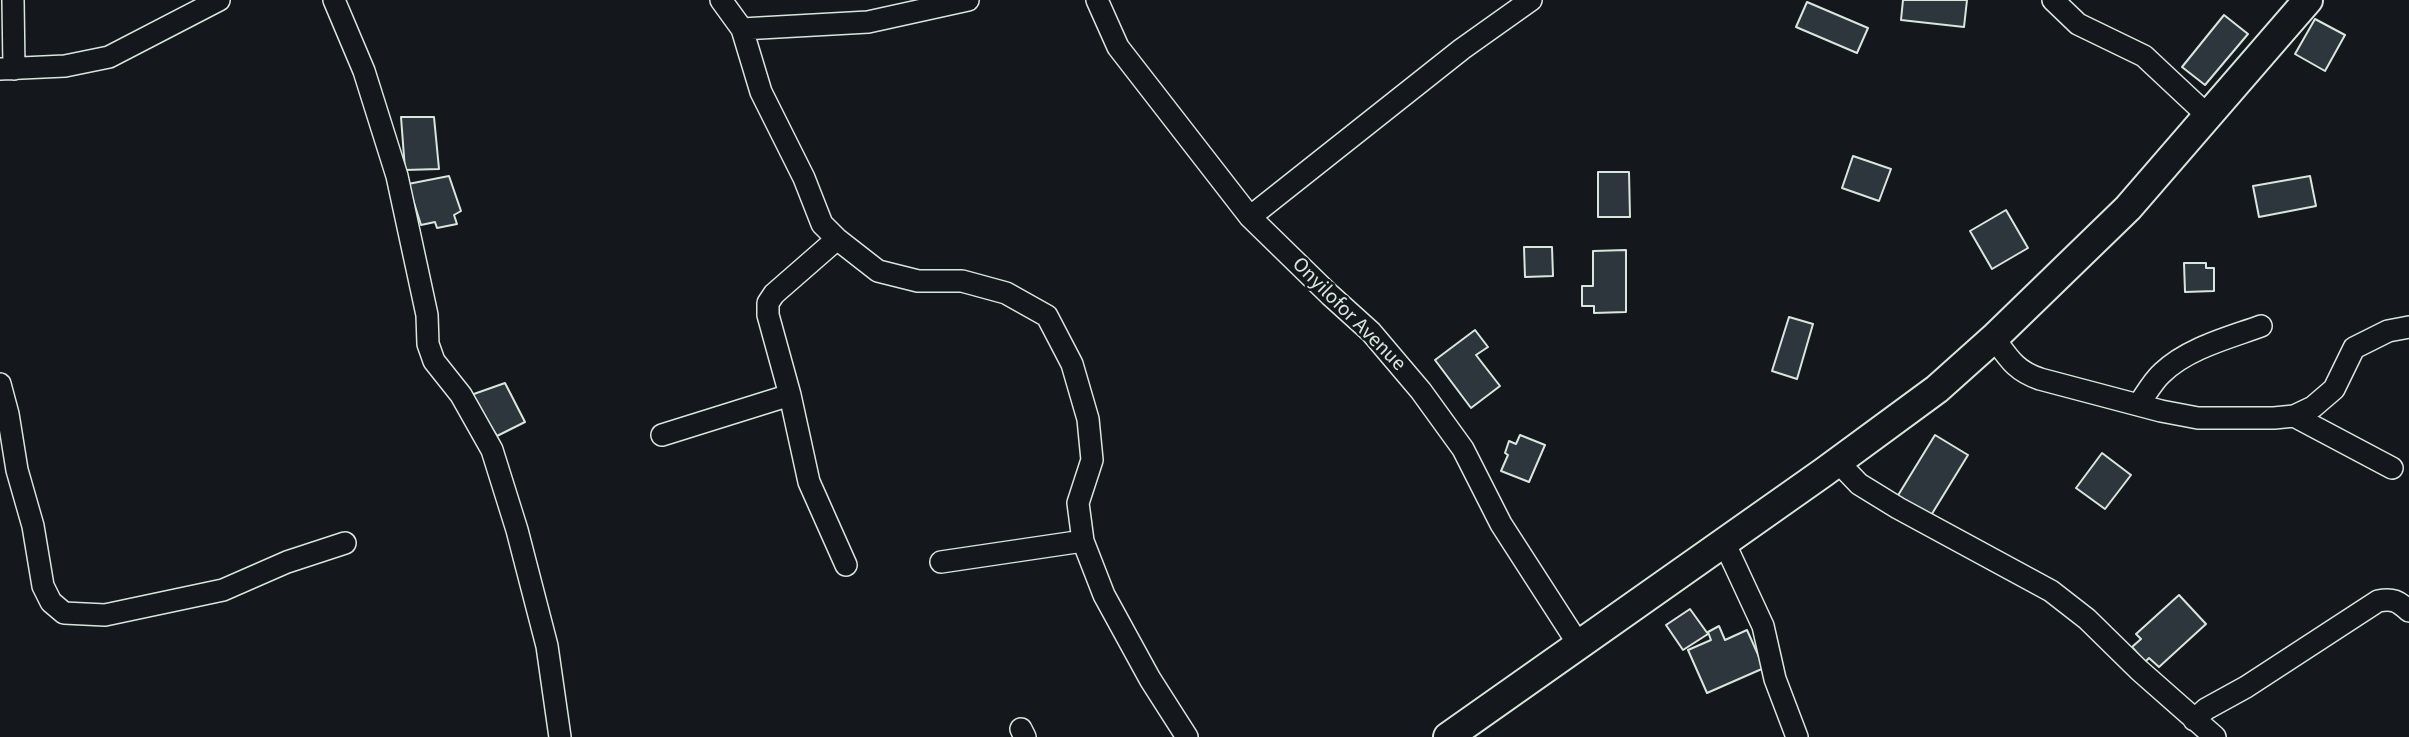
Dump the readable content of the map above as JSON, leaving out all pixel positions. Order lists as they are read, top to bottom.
{
  "streets": {
    "street": ["Onyilofor Avenue"]
  }
}
